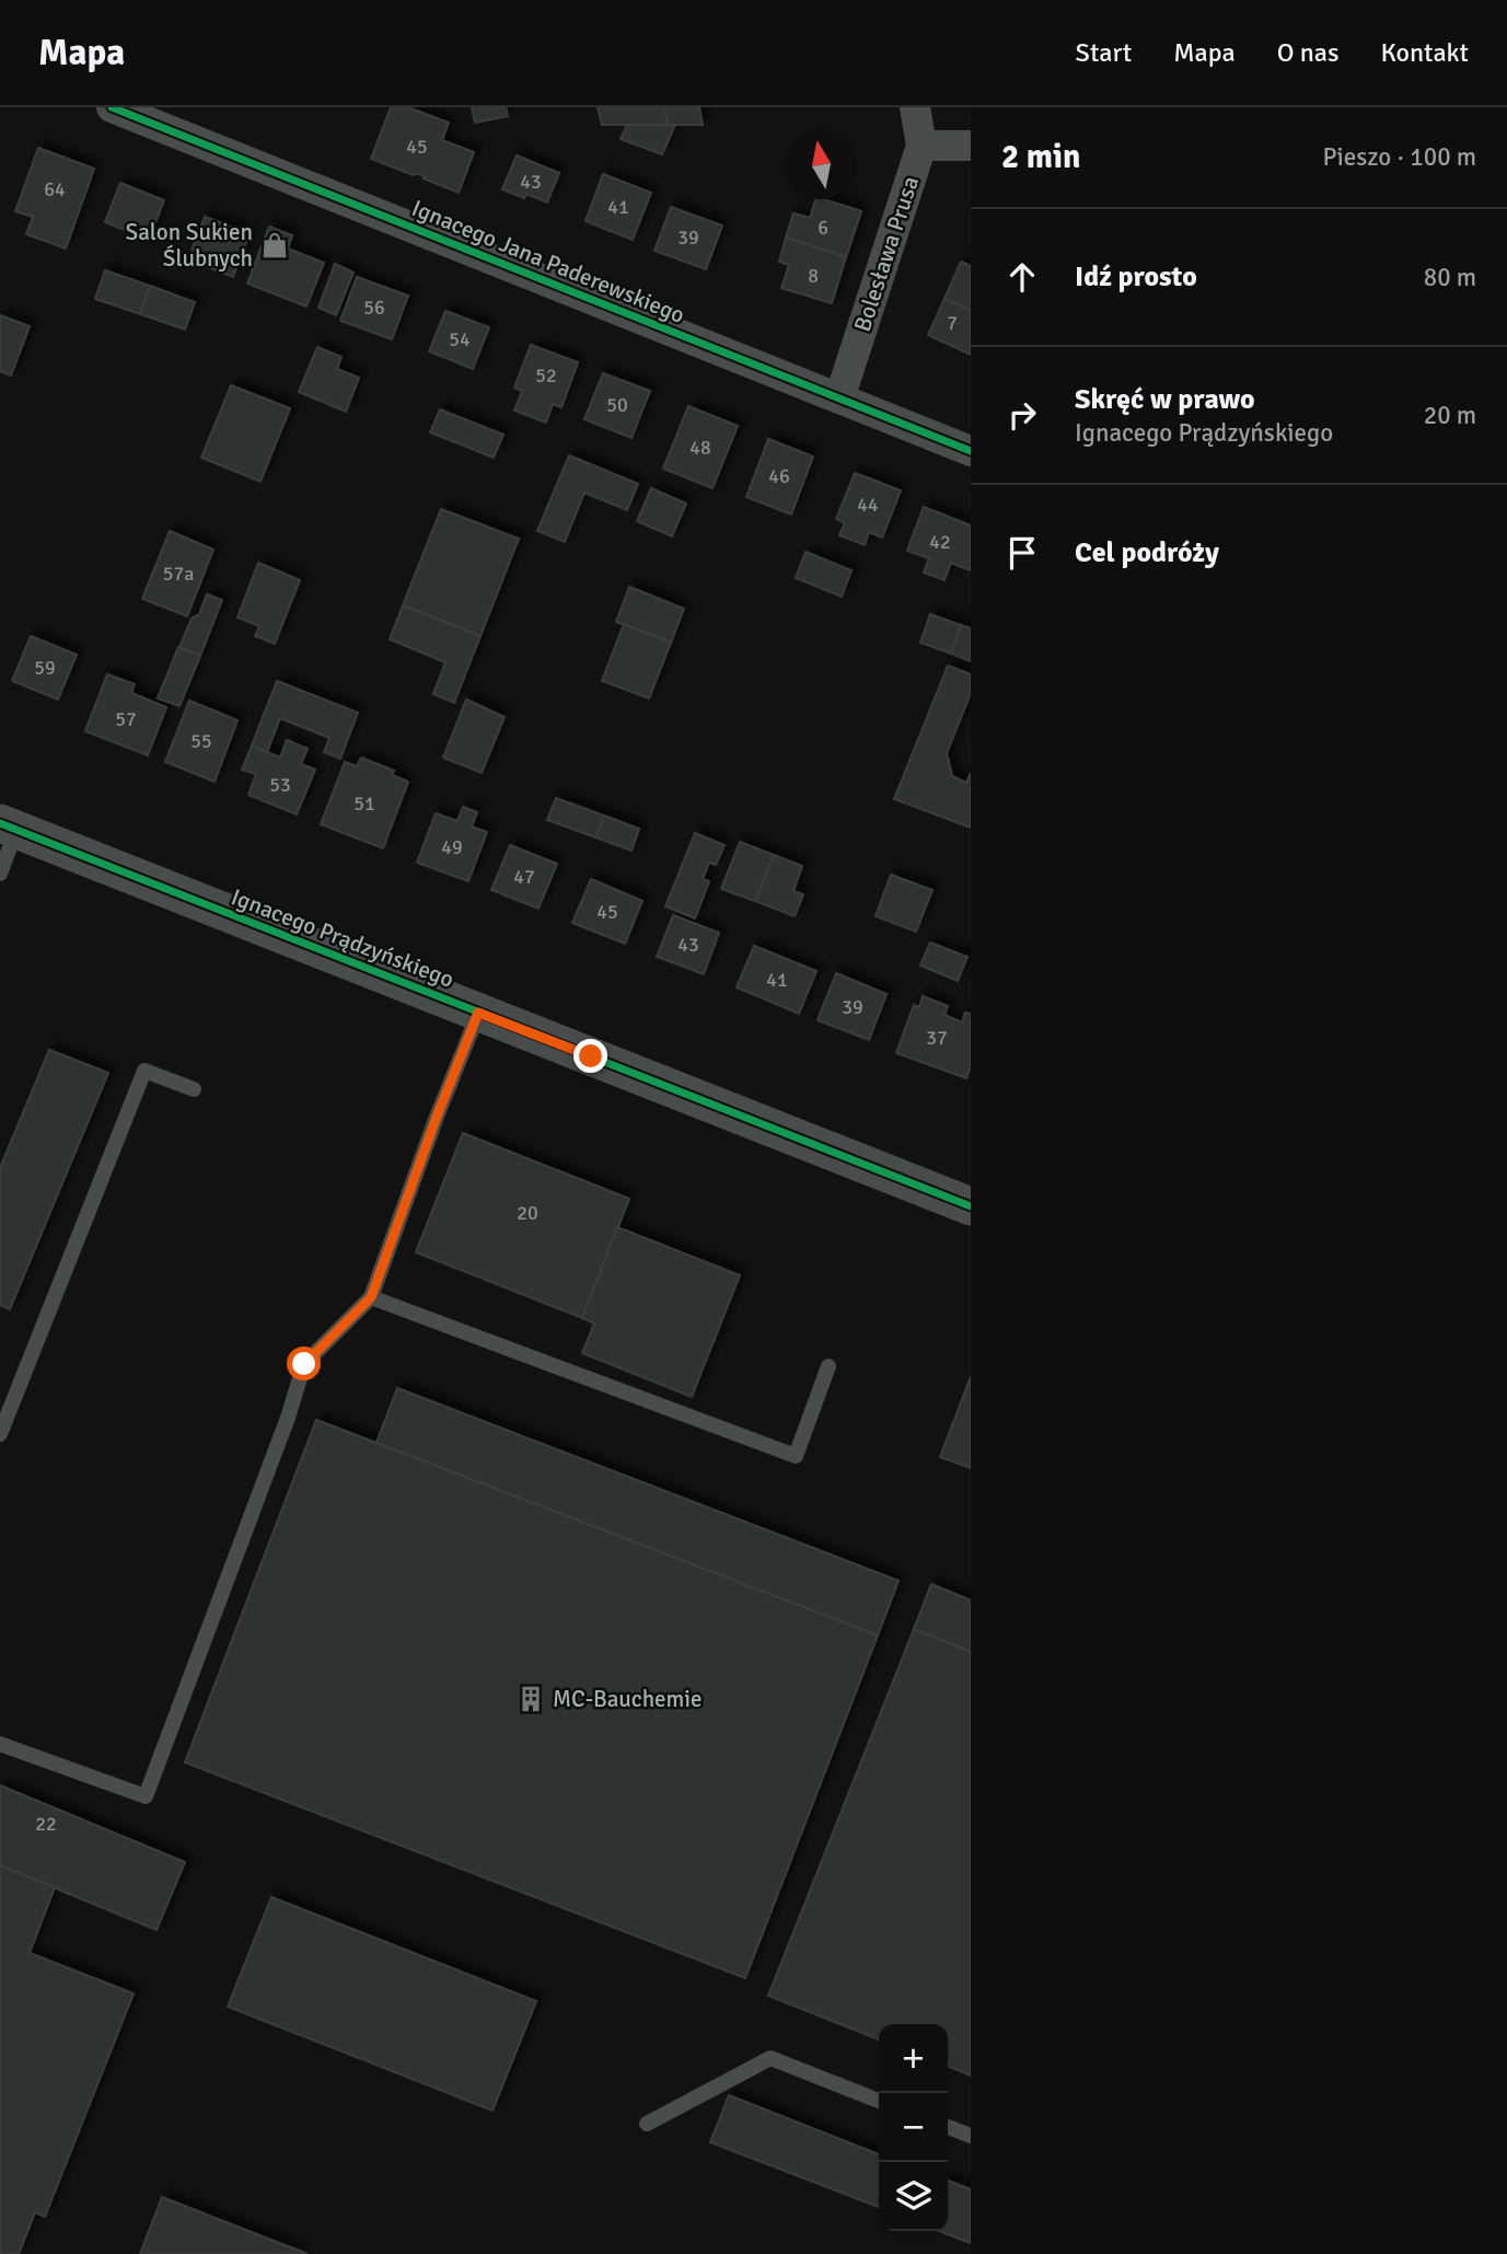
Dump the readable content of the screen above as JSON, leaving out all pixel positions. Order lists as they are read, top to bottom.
{
  "streets": {
    "street": ["Bolesława Prusa", "Ignacego Jana Paderewskiego", "Ignacego Prądzyńskiego"]
  },
  "crossings": [
    ["Bolesława Prusa", "Ignacego Jana Paderewskiego"]
  ],
  "places": {
    "shop": ["Salon Sukien Ślubnych"],
    "building": ["MC-Bauchemie"]
  },
  "house_numbers": [
    "45",
    "43",
    "64",
    "41",
    "6",
    "39",
    "8",
    "56",
    "7",
    "54",
    "52",
    "50",
    "48",
    "46",
    "44",
    "42",
    "57a",
    "59",
    "57",
    "55",
    "53",
    "51",
    "49",
    "47",
    "45",
    "43",
    "41",
    "39",
    "37",
    "20",
    "22"
  ],
  "north": "top",
  "page": {
    "header": "Mapa",
    "nav": [
      "Start",
      "Mapa",
      "O nas",
      "Kontakt"
    ],
    "heading": ["2 min", "Pieszo · 100 m"],
    "list": [
      ["Idź prosto", "80 m"],
      ["Skręć w prawo", "Ignacego Prądzyńskiego", "20 m"],
      "Cel podróży"
    ],
    "map_buttons": ["+", "−"]
  }
}
